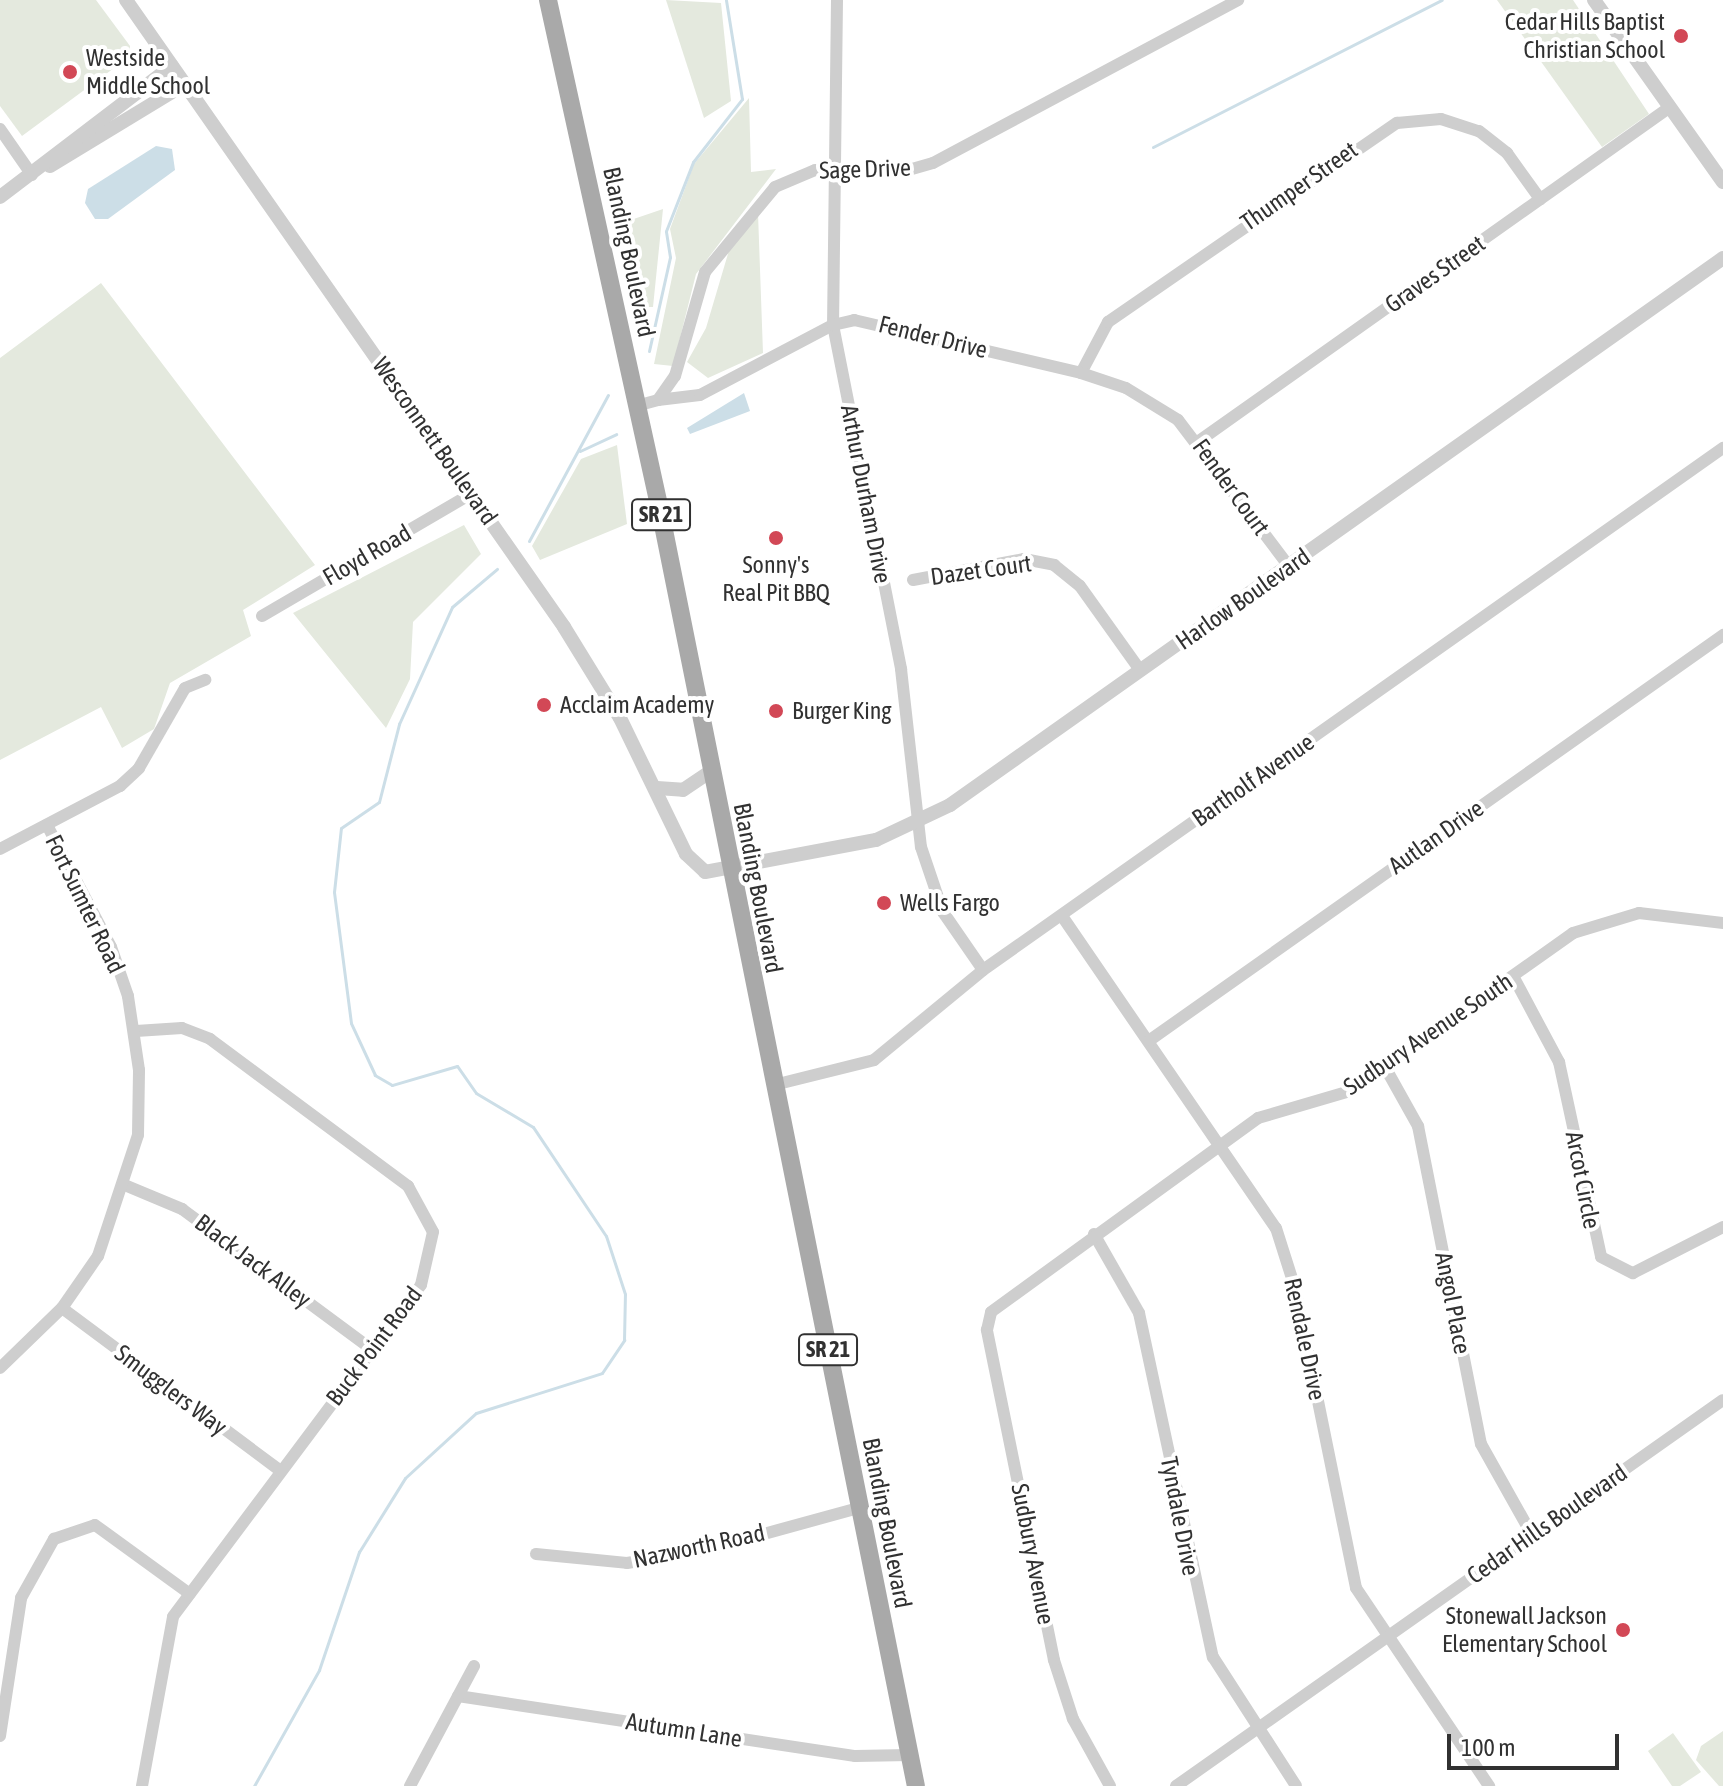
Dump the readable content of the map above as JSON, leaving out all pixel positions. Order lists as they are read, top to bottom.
{
  "streets": {
    "main road": ["Blanding Boulevard", "SR 21"],
    "street": [
      "Sage Drive",
      "Thumper Street",
      "Graves Street",
      "Fender Drive",
      "Wesconnett Boulevard",
      "Fender Court",
      "Arthur Durham Drive",
      "Floyd Road",
      "Dazet Court",
      "Harlow Boulevard",
      "Bartholf Avenue",
      "Autlan Drive",
      "Fort Sumter Road",
      "Sudbury Avenue South",
      "Arcot Circle",
      "Black Jack Alley",
      "Angol Place",
      "Rendale Drive",
      "Buck Point Road",
      "Smugglers Way",
      "Tyndale Drive",
      "Cedar Hills Boulevard",
      "Nazworth Road",
      "Sudbury Avenue",
      "Autumn Lane"
    ]
  },
  "crossings": [
    ["Sage Drive", "Fender Drive"],
    ["Sage Drive", "Arthur Durham Drive"],
    ["Thumper Street", "Graves Street"],
    ["Thumper Street", "Fender Drive"],
    ["Thumper Street", "Fender Court"],
    ["Blanding Boulevard", "Wesconnett Boulevard"],
    ["Blanding Boulevard", "Harlow Boulevard"],
    ["Blanding Boulevard", "Bartholf Avenue"],
    ["Blanding Boulevard", "Nazworth Road"],
    ["Blanding Boulevard", "Autumn Lane"],
    ["Graves Street", "Fender Court"],
    ["Fender Drive", "Fender Court"],
    ["Fender Drive", "Arthur Durham Drive"],
    ["Wesconnett Boulevard", "Floyd Road"],
    ["Wesconnett Boulevard", "Harlow Boulevard"],
    ["Fender Court", "Harlow Boulevard"],
    ["Arthur Durham Drive", "Harlow Boulevard"],
    ["Arthur Durham Drive", "Bartholf Avenue"],
    ["Dazet Court", "Harlow Boulevard"],
    ["Bartholf Avenue", "Rendale Drive"],
    ["Autlan Drive", "Rendale Drive"],
    ["Fort Sumter Road", "Black Jack Alley"],
    ["Fort Sumter Road", "Buck Point Road"],
    ["Fort Sumter Road", "Smugglers Way"],
    ["Sudbury Avenue South", "Arcot Circle"],
    ["Sudbury Avenue South", "Angol Place"],
    ["Sudbury Avenue South", "Rendale Drive"],
    ["Sudbury Avenue South", "Tyndale Drive"],
    ["Sudbury Avenue South", "Sudbury Avenue"],
    ["Black Jack Alley", "Buck Point Road"],
    ["Angol Place", "Cedar Hills Boulevard"],
    ["Rendale Drive", "Cedar Hills Boulevard"],
    ["Buck Point Road", "Smugglers Way"],
    ["Tyndale Drive", "Cedar Hills Boulevard"]
  ],
  "places": [
    "Cedar Hills Baptist Christian School",
    "Westside Middle School",
    "Sonny's Real Pit BBQ",
    "Acclaim Academy",
    "Burger King",
    "Wells Fargo",
    "Stonewall Jackson Elementary School"
  ],
  "scale_bar": "100 m"
}
